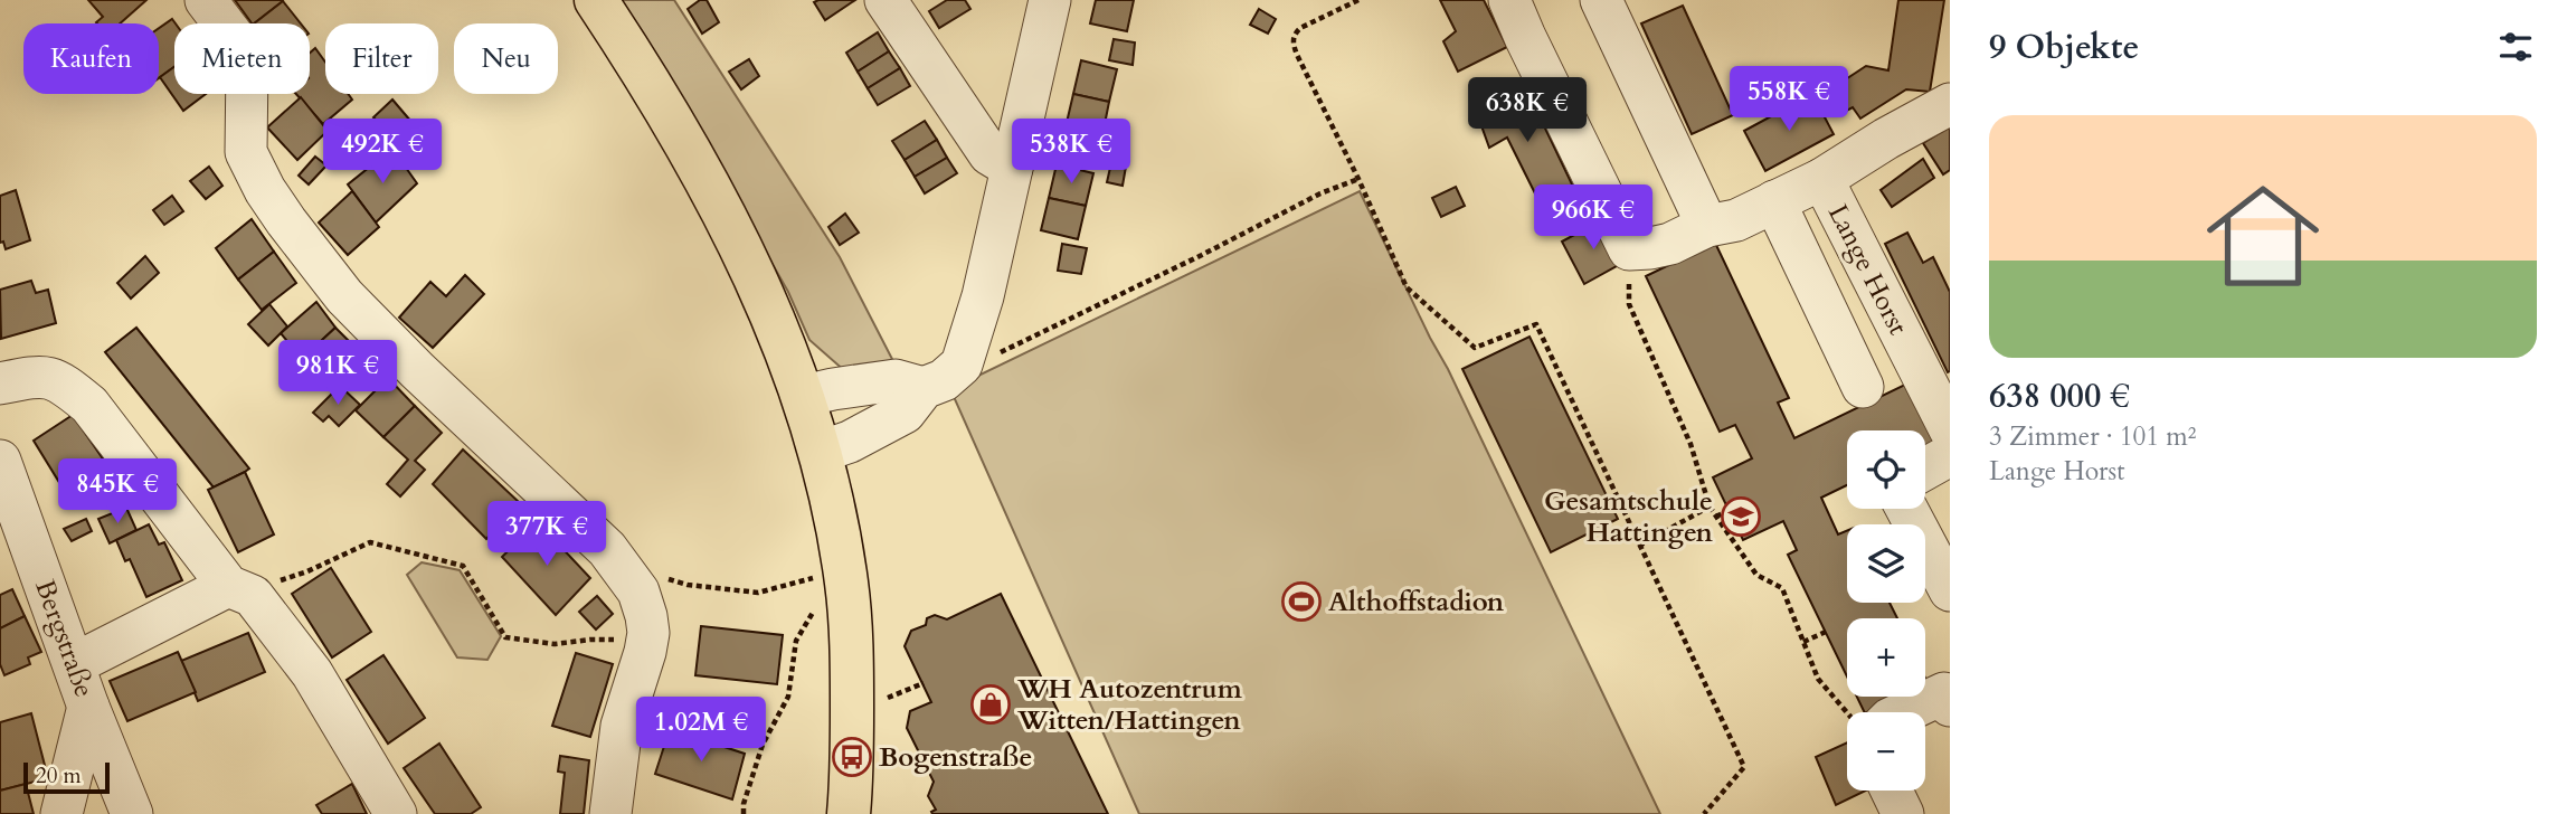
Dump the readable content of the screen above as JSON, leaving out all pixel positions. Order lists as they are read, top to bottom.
{
  "streets": {
    "street": ["Lange Horst", "Bergstraße"]
  },
  "places": {
    "school or university": ["Gesamtschule Hattingen"],
    "sports": ["Althoffstadion"],
    "shop": ["WH Autozentrum Witten/Hattingen"],
    "bus stop": ["Bogenstraße"]
  },
  "scale_bar": "20 m",
  "page": {
    "heading": "9 Objekte",
    "chip": [
      "Kaufen",
      "Mieten",
      "Filter",
      "Neu"
    ],
    "price": [
      "558K €",
      "638K €",
      "492K €",
      "538K €",
      "966K €",
      "981K €",
      "845K €",
      "377K €",
      "1.02M €"
    ],
    "list": [
      {
        "name": "638 000 €",
        "note": "3 Zimmer · 101 m² · Lange Horst"
      }
    ],
    "map_buttons": ["+", "−"],
    "scale": "20 m"
  }
}
